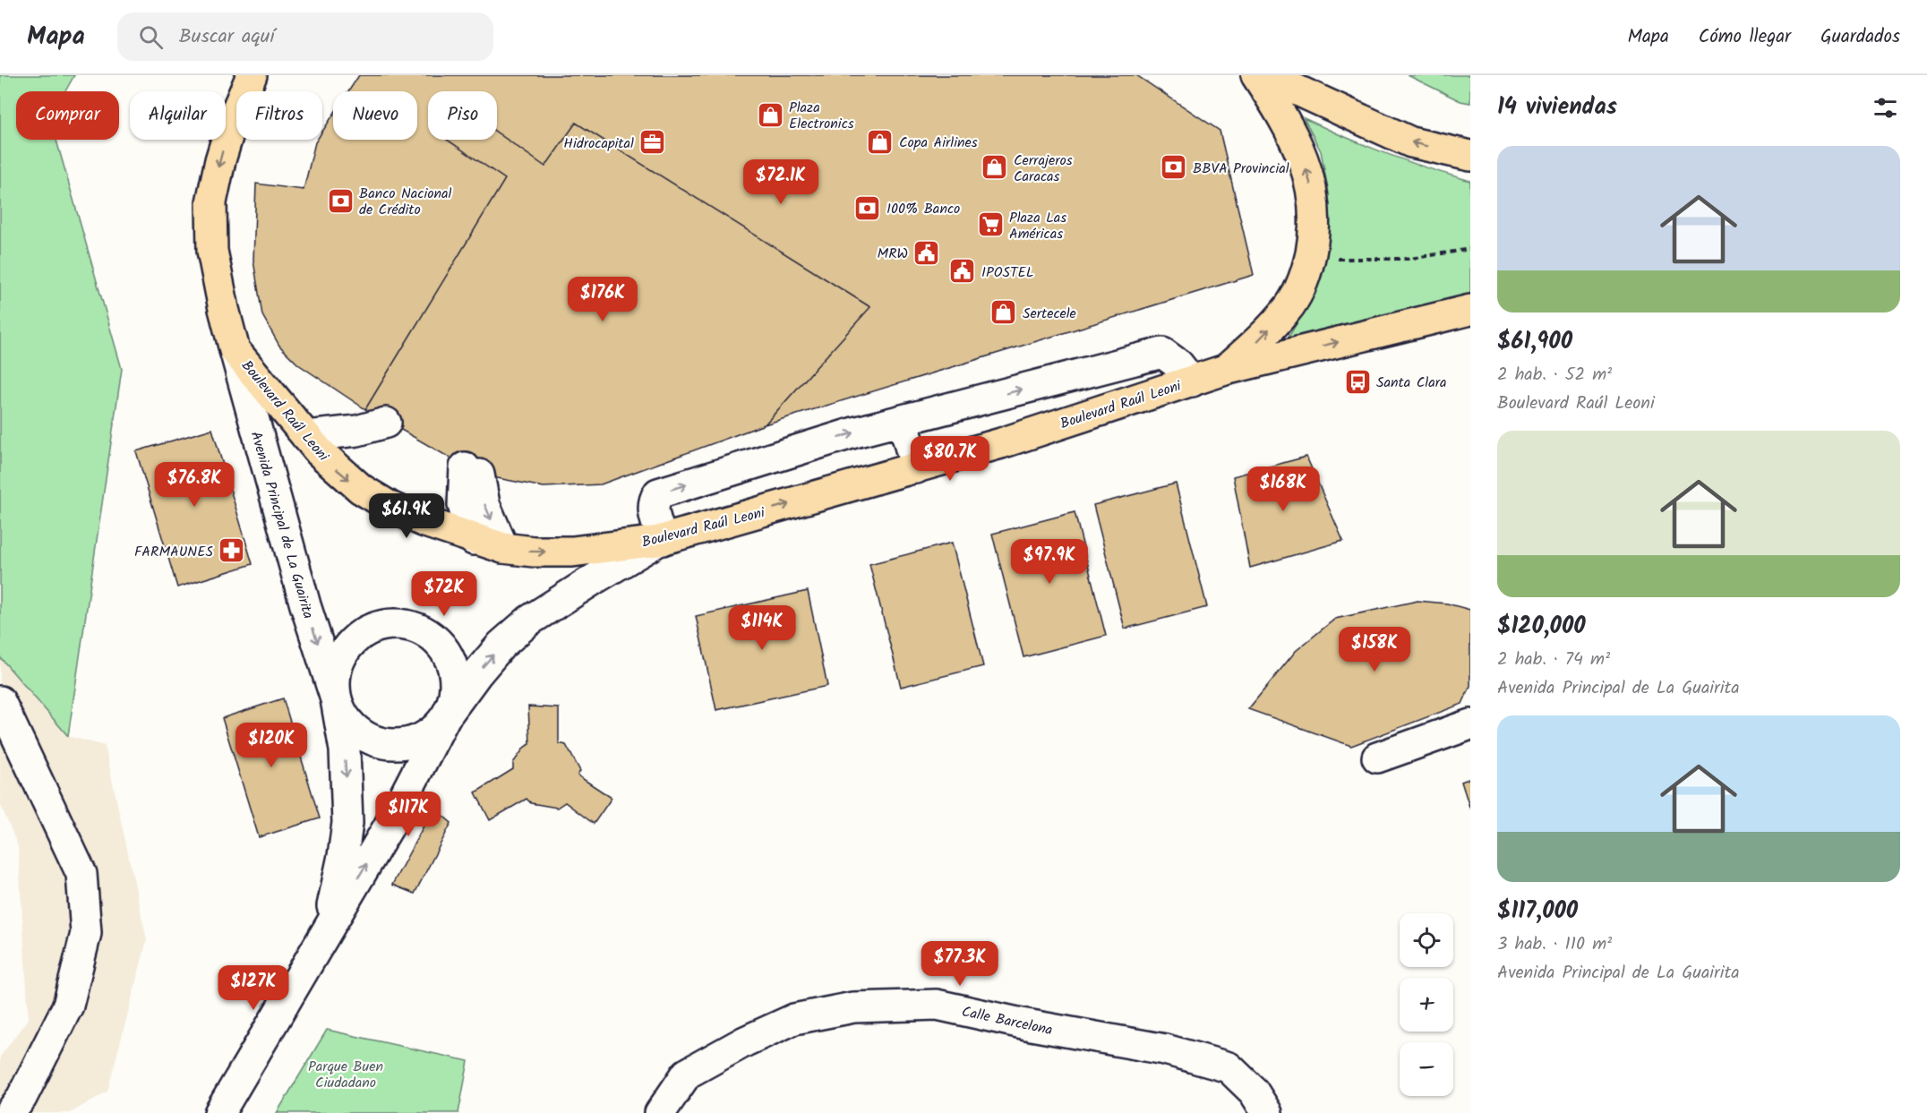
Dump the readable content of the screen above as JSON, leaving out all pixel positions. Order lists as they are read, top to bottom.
{
  "streets": {
    "main road": ["Boulevard Raúl Leoni"],
    "street": ["Avenida Principal de La Guairita", "Calle Barcelona"]
  },
  "crossings": [
    ["Boulevard Raúl Leoni", "Avenida Principal de La Guairita"]
  ],
  "parks": ["Parque Buen Ciudadano"],
  "places": {
    "shop": [
      "Plaza Electronics",
      "Copa Airlines",
      "Cerrajeros Caracas",
      "Sertecele"
    ],
    "office": ["Hidrocapital"],
    "bank": ["BBVA Provincial", "Banco Nacional de Crédito", "100% Banco"],
    "supermarket": ["Plaza Las Américas"],
    "public building": ["MRW", "IPOSTEL"],
    "bus stop": ["Santa Clara"],
    "pharmacy": ["FARMAUNES"]
  },
  "page": {
    "header": "Mapa",
    "search": "Buscar aquí",
    "nav": ["Mapa", "Cómo llegar", "Guardados"],
    "heading": "14 viviendas",
    "chip": [
      "Comprar",
      "Alquilar",
      "Filtros",
      "Nuevo",
      "Piso"
    ],
    "list": [
      {
        "name": "$61,900",
        "note": "2 hab. · 52 m² · Boulevard Raúl Leoni"
      },
      {
        "name": "$120,000",
        "note": "2 hab. · 74 m² · Avenida Principal de La Guairita"
      },
      {
        "name": "$117,000",
        "note": "3 hab. · 110 m² · Avenida Principal de La Guairita"
      }
    ],
    "price": [
      "$72.1K",
      "$176K",
      "$80.7K",
      "$76.8K",
      "$168K",
      "$61.9K",
      "$97.9K",
      "$72K",
      "$114K",
      "$158K",
      "$120K",
      "$117K",
      "$77.3K",
      "$127K"
    ],
    "map_buttons": ["+", "−"]
  }
}
